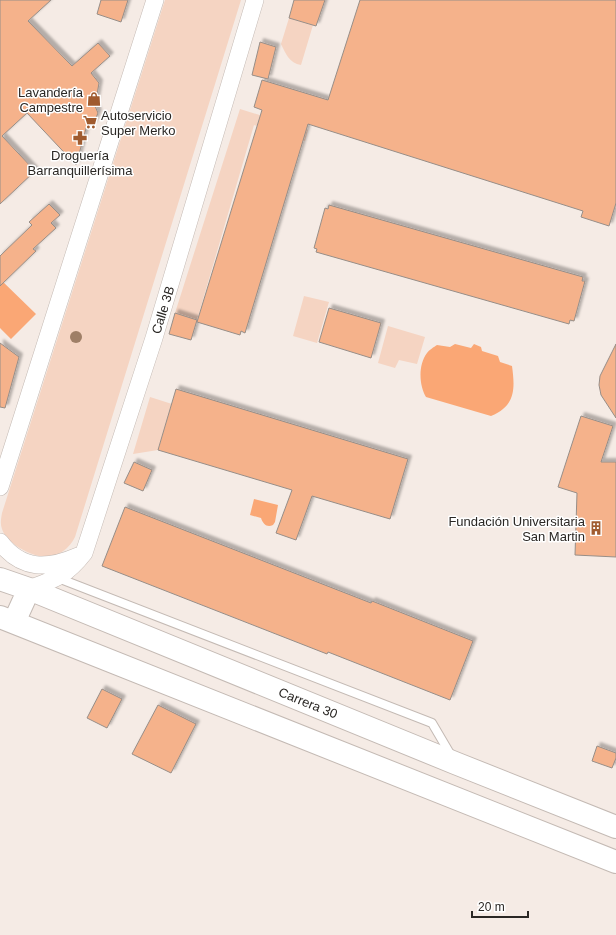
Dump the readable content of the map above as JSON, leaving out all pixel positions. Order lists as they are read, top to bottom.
{
  "streets": {
    "main road": ["Carrera 30"],
    "street": ["Calle 3B"]
  },
  "crossings": [
    ["Calle 3B", "Carrera 30"]
  ],
  "places": {
    "shop": ["Lavandería Campestre"],
    "supermarket": ["Autoservicio Super Merko"],
    "pharmacy": ["Droguería Barranquillerísima"],
    "building": ["Fundación Universitaria San Martin"]
  },
  "scale_bar": "20 m"
}
